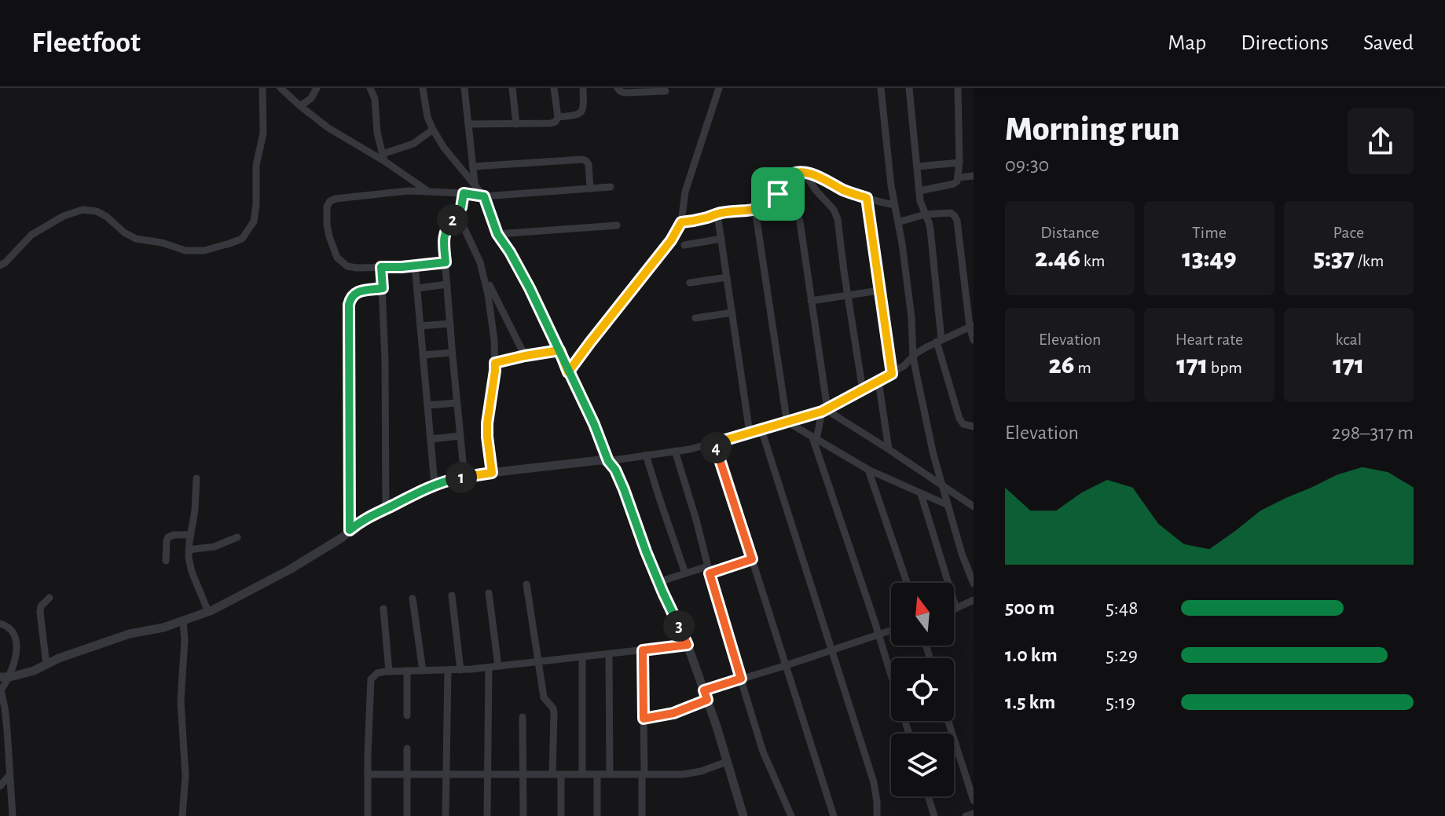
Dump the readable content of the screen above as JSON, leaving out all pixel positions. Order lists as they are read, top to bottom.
{
  "north": "top",
  "page": {
    "header": "Fleetfoot",
    "nav": ["Map", "Directions", "Saved"],
    "heading": ["Morning run", "09:30"],
    "stats": [
      ["Distance", "2.46 km"],
      ["Time", "13:49"],
      ["Pace", "5:37 /km"],
      ["Elevation", "26 m"],
      ["Heart rate", "171 bpm"],
      ["kcal", "171"]
    ],
    "pins": [
      "2",
      "4",
      "1",
      "3"
    ],
    "chart": ["Elevation", "298–317 m"],
    "list": [
      {
        "name": "500 m",
        "note": "5:48"
      },
      {
        "name": "1.0 km",
        "note": "5:29"
      },
      {
        "name": "1.5 km",
        "note": "5:19"
      }
    ]
  }
}
